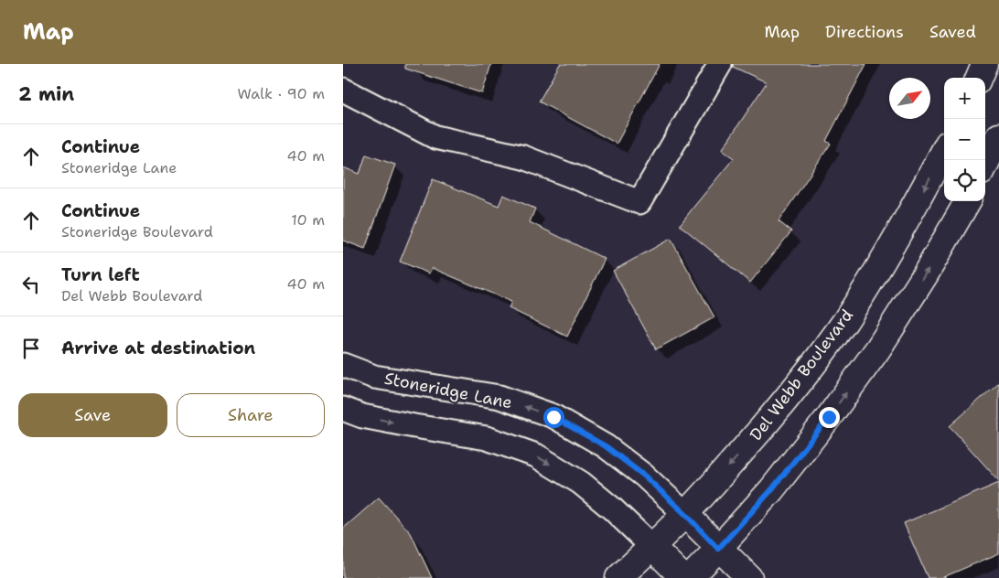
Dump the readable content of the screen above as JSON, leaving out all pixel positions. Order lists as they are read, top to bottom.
{
  "streets": {
    "street": ["Del Webb Boulevard", "Stoneridge Lane"]
  },
  "crossings": [
    ["Del Webb Boulevard", "Stoneridge Lane"]
  ],
  "north": "top right",
  "page": {
    "header": "Map",
    "nav": ["Map", "Directions", "Saved"],
    "heading": ["2 min", "Walk · 90 m"],
    "map_buttons": ["+", "−"],
    "list": [
      ["Continue", "Stoneridge Lane", "40 m"],
      ["Continue", "Stoneridge Boulevard", "10 m"],
      ["Turn left", "Del Webb Boulevard", "40 m"],
      "Arrive at destination"
    ],
    "buttons": ["Save", "Share"]
  }
}
